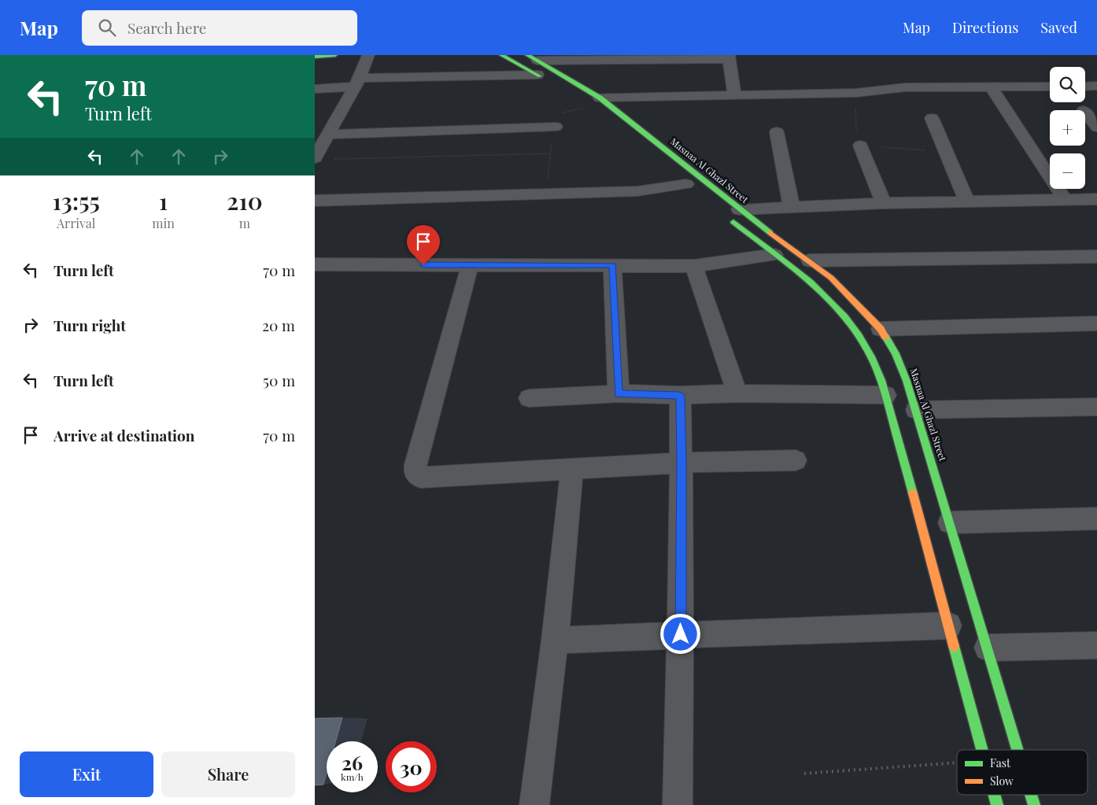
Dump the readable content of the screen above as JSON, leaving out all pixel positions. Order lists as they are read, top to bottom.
{
  "streets": {
    "street": ["Masnaa Al Ghazl Street"]
  },
  "legend": ["Fast", "Slow"],
  "page": {
    "header": "Map",
    "search": "Search here",
    "nav": ["Map", "Directions", "Saved"],
    "turn": ["70 m", "Turn left"],
    "map_buttons": ["+", "−"],
    "eta": [
      "13:55",
      "Arrival",
      "1",
      "min",
      "210",
      "m"
    ],
    "list": [
      {
        "name": "Turn left",
        "value": "70 m"
      },
      {
        "name": "Turn right",
        "value": "20 m"
      },
      {
        "name": "Turn left",
        "value": "50 m"
      },
      {
        "name": "Arrive at destination",
        "value": "70 m"
      }
    ],
    "speed": "26 km/h",
    "limit": "30",
    "buttons": ["Exit", "Share"]
  }
}
